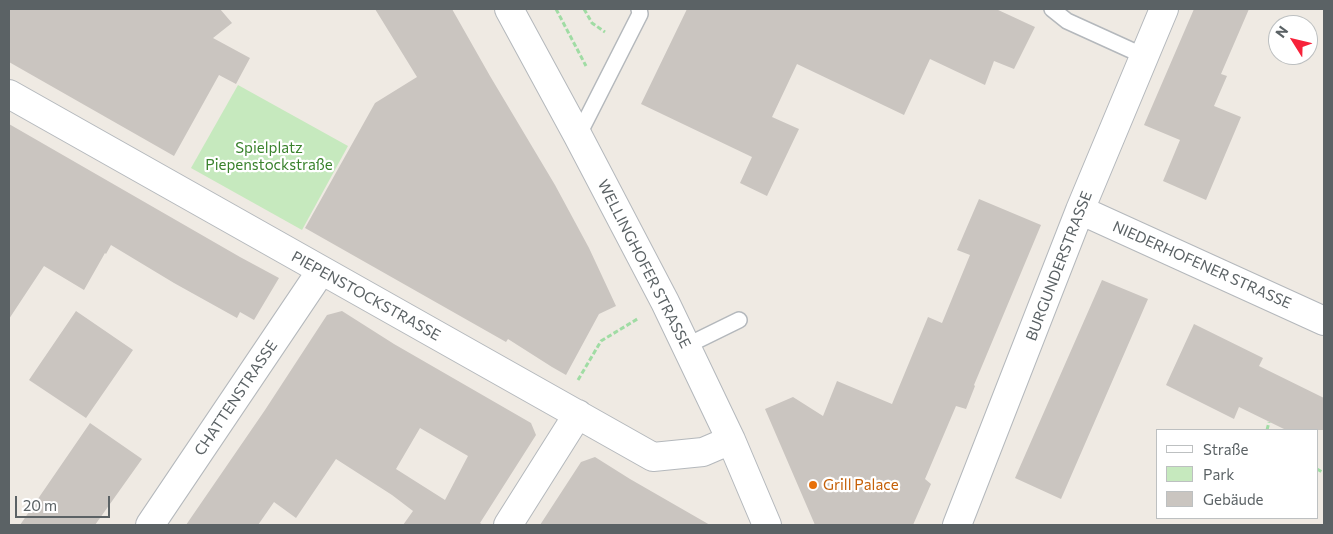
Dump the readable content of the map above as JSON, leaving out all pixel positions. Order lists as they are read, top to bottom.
{
  "streets": {
    "street": [
      "WELLINGHOFER STRASSE",
      "NIEDERHOFENER STRASSE",
      "BURGUNDERSTRASSE",
      "PIEPENSTOCKSTRASSE",
      "CHATTENSTRASSE"
    ]
  },
  "crossings": [
    ["WELLINGHOFER STRASSE", "PIEPENSTOCKSTRASSE"],
    ["NIEDERHOFENER STRASSE", "BURGUNDERSTRASSE"],
    ["PIEPENSTOCKSTRASSE", "CHATTENSTRASSE"]
  ],
  "parks": ["Spielplatz Piepenstockstraße"],
  "places": ["Grill Palace"],
  "legend": ["Straße", "Park", "Gebäude"],
  "scale_bar": "20 m",
  "north": "top left"
}
